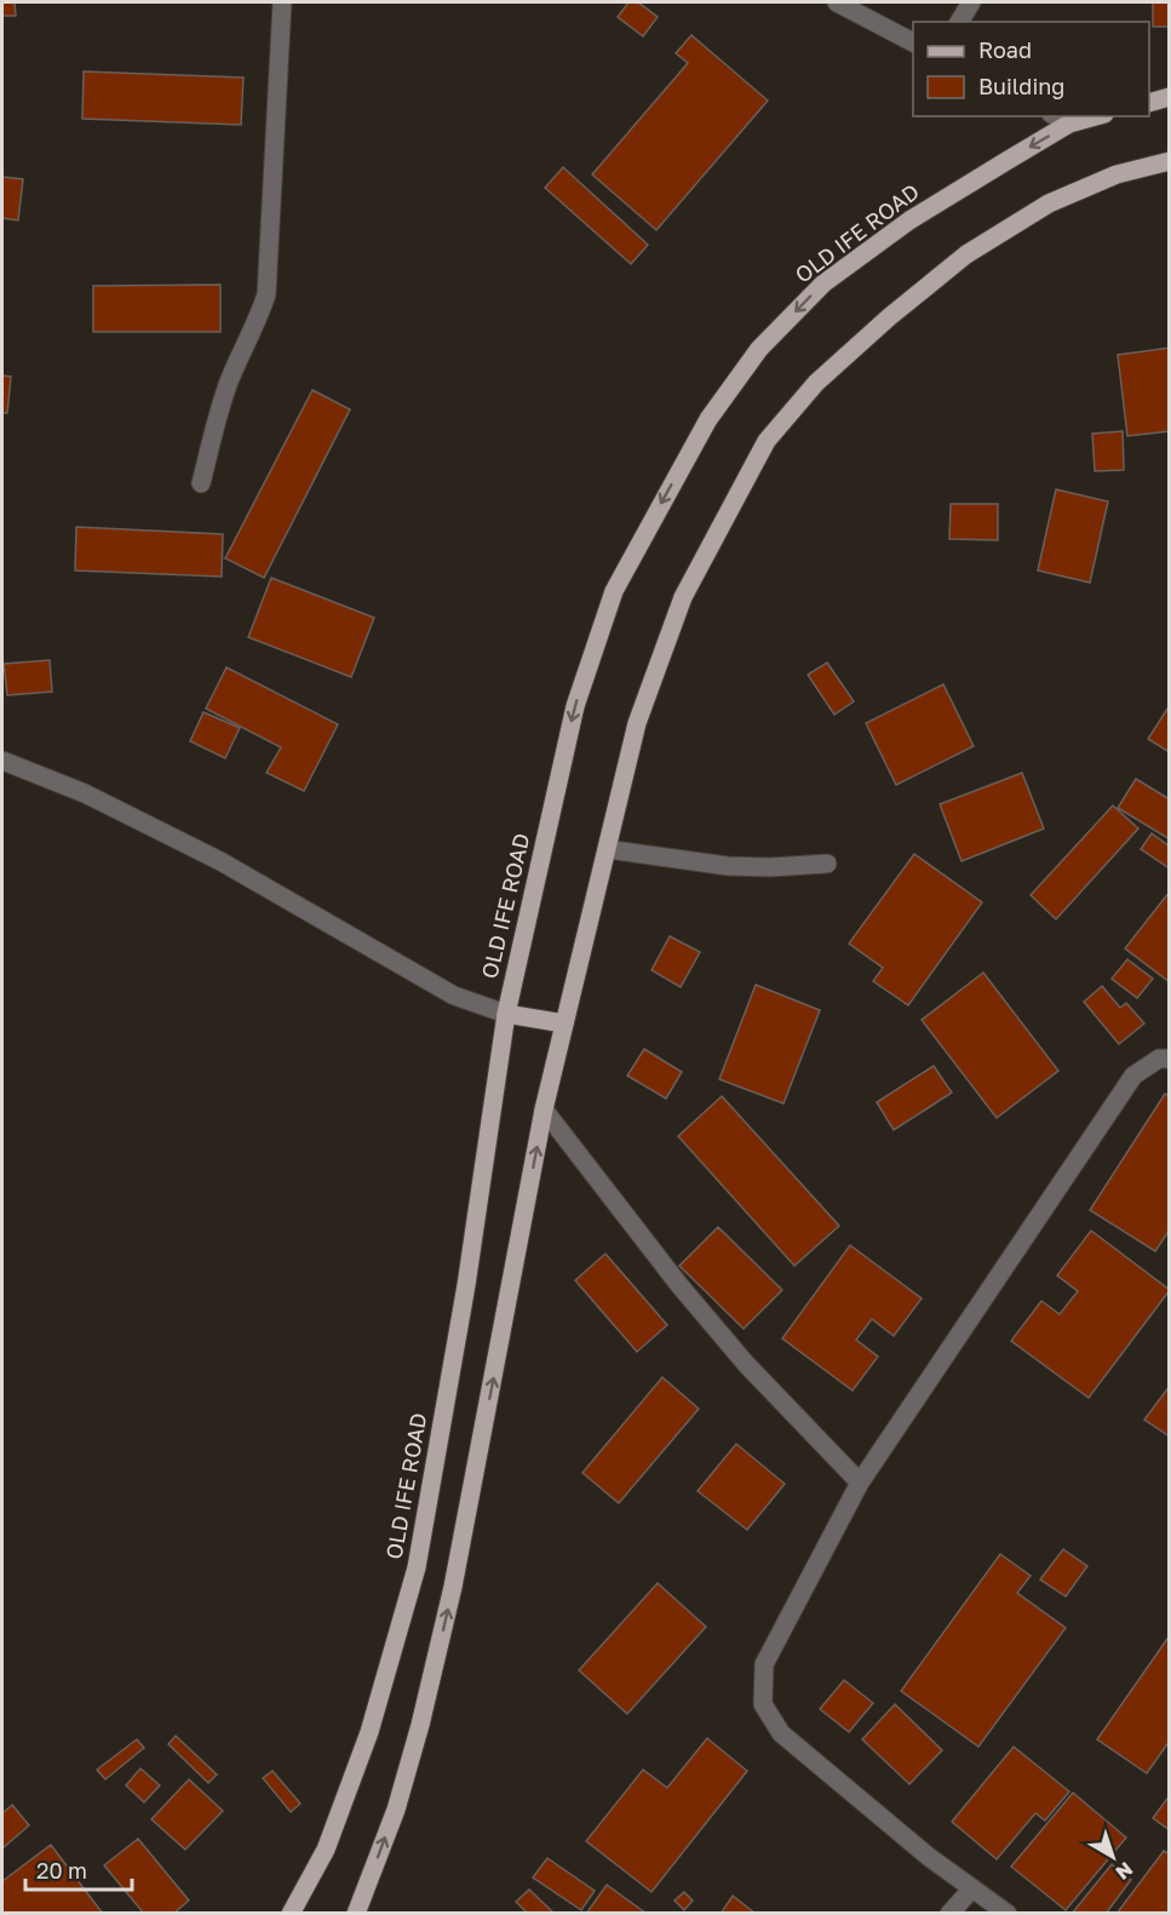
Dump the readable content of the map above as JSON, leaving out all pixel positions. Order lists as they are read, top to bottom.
{
  "streets": {
    "main road": ["OLD IFE ROAD"]
  },
  "legend": ["Road", "Building"],
  "scale_bar": "20 m",
  "north": "bottom right"
}
